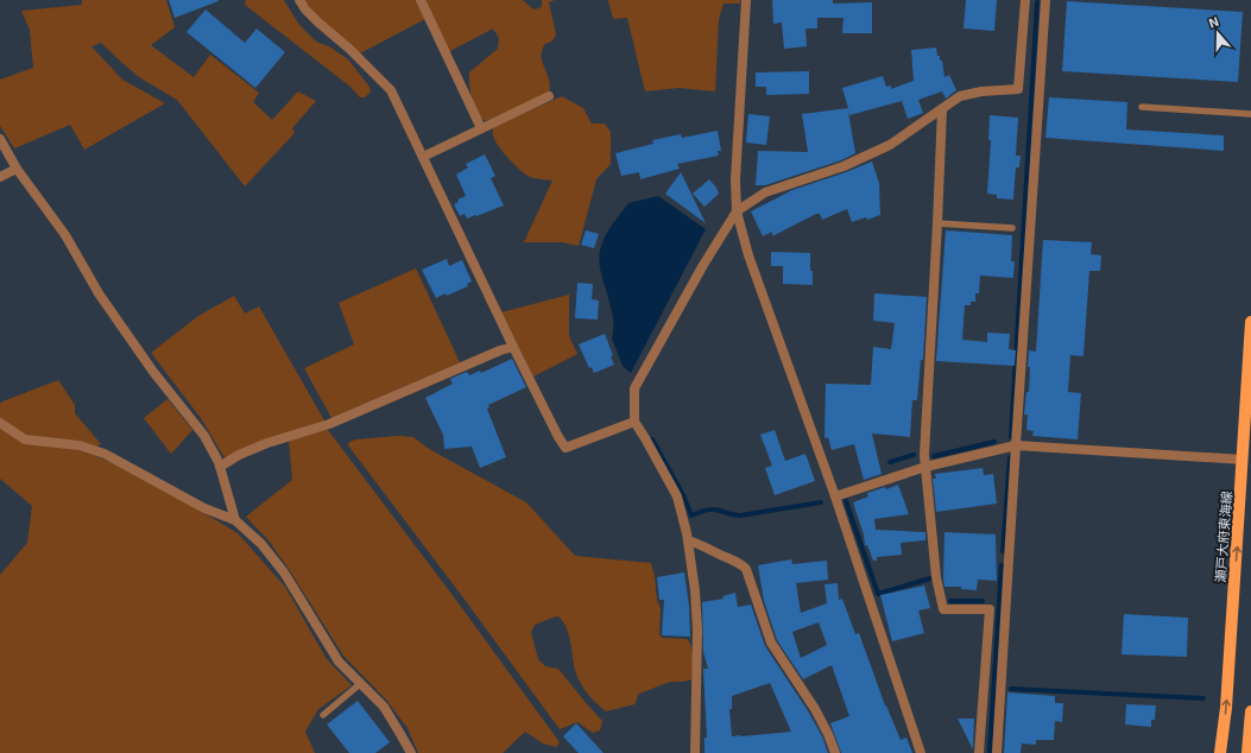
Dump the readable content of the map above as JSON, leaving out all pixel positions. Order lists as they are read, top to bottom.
{
  "streets": {
    "main road": ["瀬戸大府東海線"]
  },
  "one_way": ["瀬戸大府東海線"],
  "north": "top"
}
